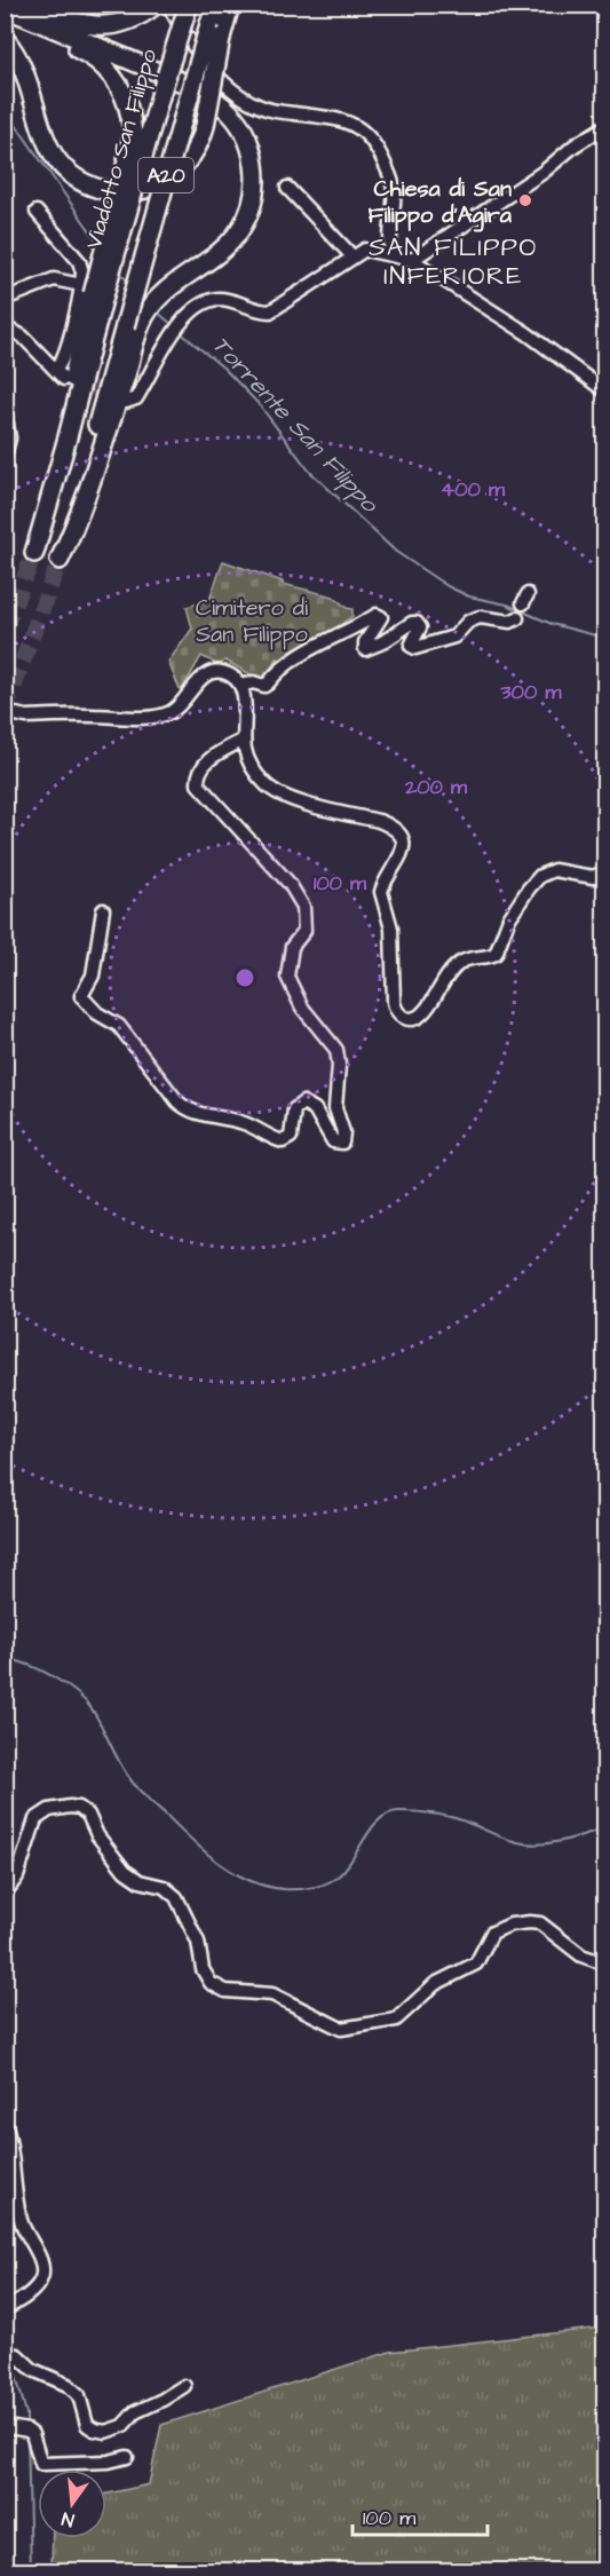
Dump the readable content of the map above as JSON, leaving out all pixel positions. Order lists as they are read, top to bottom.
{
  "streets": {
    "highway": ["Viadotto San Filippo", "A20"]
  },
  "districts": ["SAN FILIPPO INFERIORE"],
  "water": ["Torrente San Filippo"],
  "parks": ["Cimitero di San Filippo"],
  "places": ["Chiesa di San Filippo d'Agira"],
  "scale_bar": "100 m",
  "north": "bottom",
  "rings": [
    "400 m",
    "300 m",
    "200 m",
    "100 m"
  ]
}
